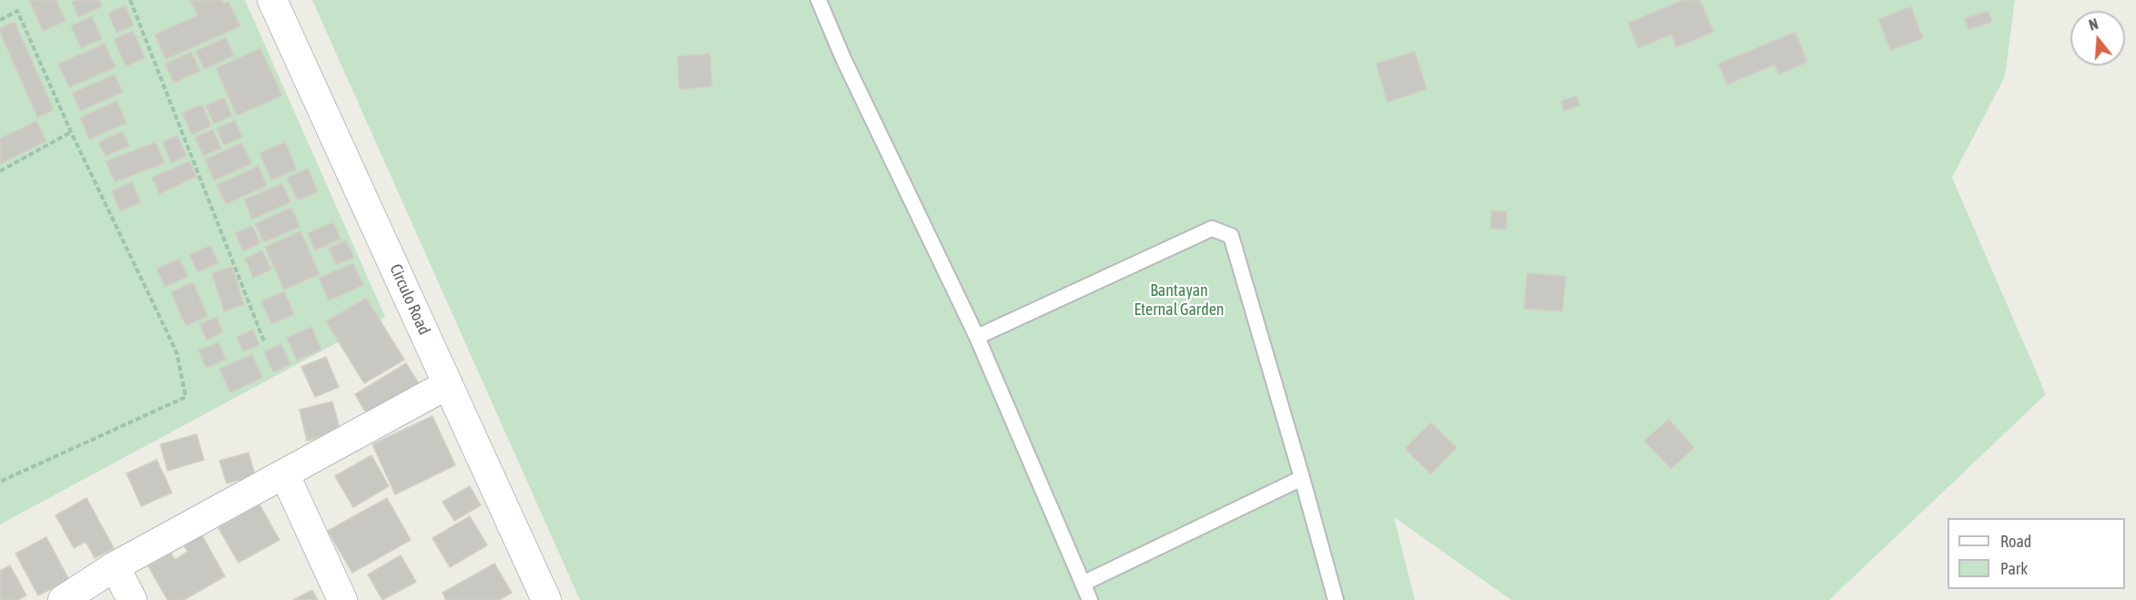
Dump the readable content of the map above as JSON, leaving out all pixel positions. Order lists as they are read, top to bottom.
{
  "streets": {
    "street": ["Circulo Road"]
  },
  "parks": ["Bantayan Eternal Garden"],
  "legend": ["Road", "Park"],
  "north": "top"
}
